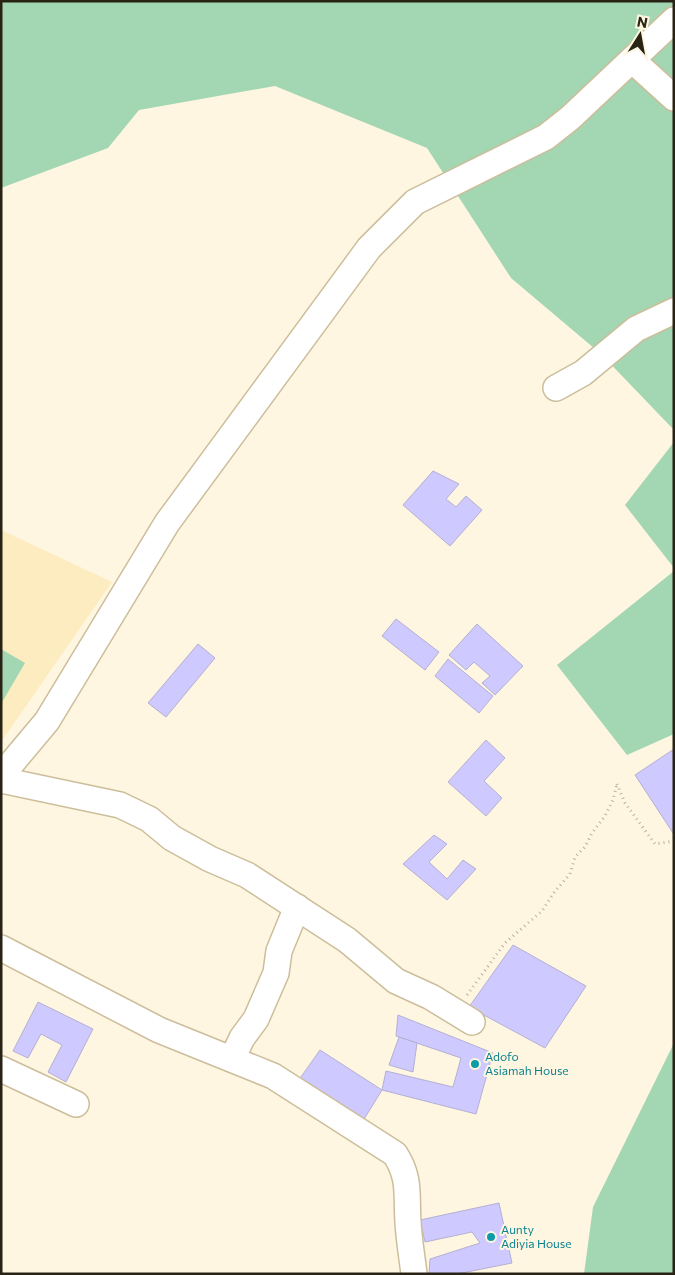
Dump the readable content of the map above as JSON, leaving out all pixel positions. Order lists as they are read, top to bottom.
{
  "places": ["Adofo Asiamah House", "Aunty Adiyia House"],
  "north": "top"
}
